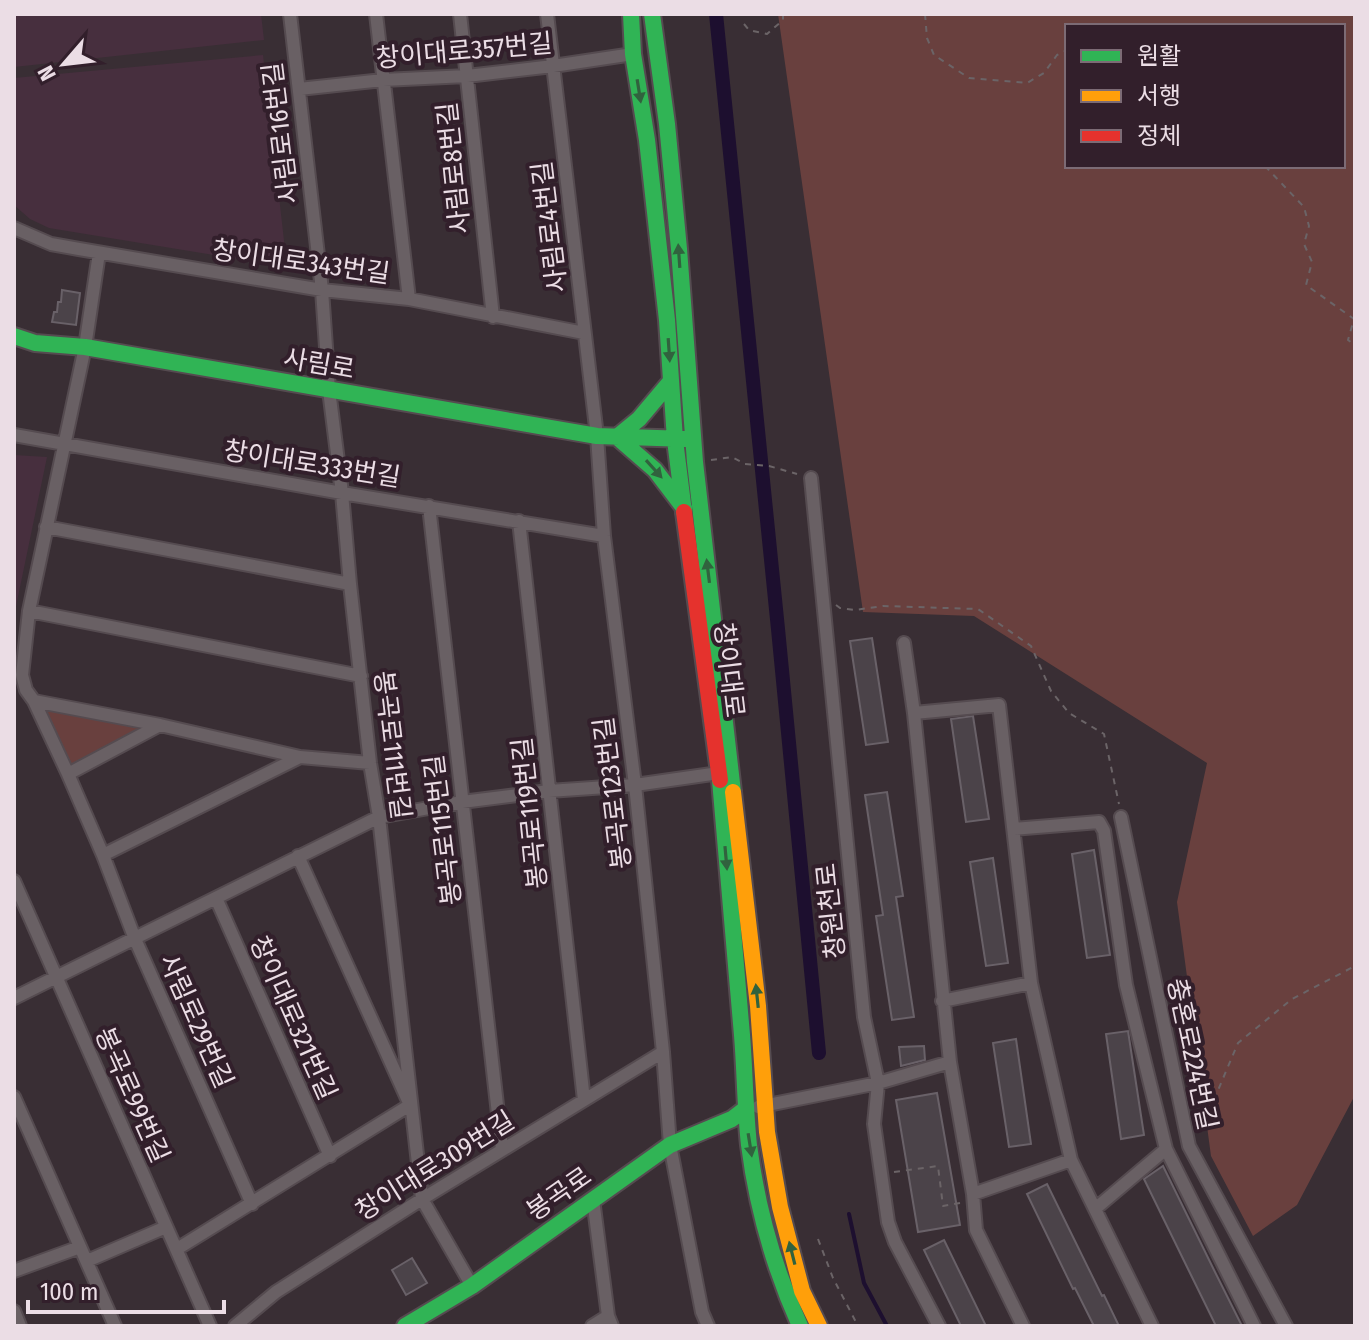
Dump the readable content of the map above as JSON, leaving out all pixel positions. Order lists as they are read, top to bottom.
{
  "streets": {
    "main road": ["사림로", "창이대로", "봉곡로"],
    "street": [
      "창이대로357번길",
      "사림로16번길",
      "사림로8번길",
      "사림로4번길",
      "창이대로343번길",
      "창이대로333번길",
      "봉곡로111번길",
      "봉곡로123번길",
      "봉곡로119번길",
      "봉곡로115번길",
      "창원천로",
      "창이대로321번길",
      "사림로29번길",
      "충혼로224번길",
      "봉곡로99번길",
      "창이대로309번길"
    ]
  },
  "crossings": [
    ["창이대로357번길", "사림로16번길"],
    ["창이대로357번길", "사림로8번길"],
    ["창이대로357번길", "사림로4번길"],
    ["창이대로357번길", "창이대로"],
    ["사림로16번길", "창이대로343번길"],
    ["사림로16번길", "사림로"],
    ["사림로16번길", "봉곡로111번길"],
    ["사림로8번길", "창이대로343번길"],
    ["사림로4번길", "창이대로343번길"],
    ["사림로4번길", "사림로"],
    ["사림로4번길", "봉곡로123번길"],
    ["창이대로343번길", "사림로29번길"],
    ["사림로", "창이대로"],
    ["사림로", "봉곡로111번길"],
    ["사림로", "봉곡로123번길"],
    ["사림로", "사림로29번길"],
    ["창이대로333번길", "봉곡로111번길"],
    ["창이대로333번길", "봉곡로123번길"],
    ["창이대로333번길", "봉곡로119번길"],
    ["창이대로333번길", "봉곡로115번길"],
    ["창이대로333번길", "사림로29번길"],
    ["창이대로", "봉곡로"],
    ["봉곡로111번길", "창이대로309번길"],
    ["봉곡로111번길", "봉곡로"],
    ["봉곡로123번길", "창이대로309번길"],
    ["봉곡로123번길", "봉곡로"],
    ["봉곡로119번길", "창이대로309번길"],
    ["봉곡로115번길", "창이대로309번길"]
  ],
  "legend": ["원활", "서행", "정체"],
  "scale_bar": "100 m",
  "north": "bottom left"
}
